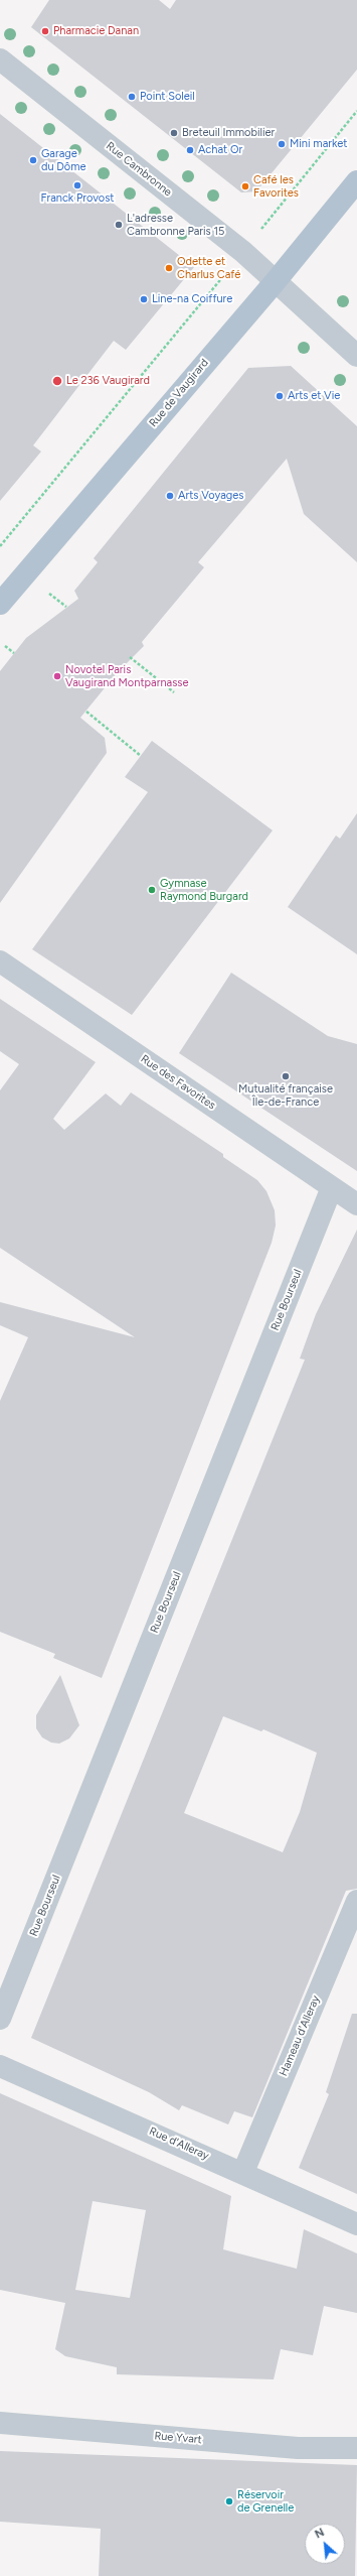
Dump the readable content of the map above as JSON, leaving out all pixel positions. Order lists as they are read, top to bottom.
{
  "streets": {
    "main road": ["Rue de Vaugirard"],
    "street": [
      "Rue Cambronne",
      "Rue des Favorites",
      "Rue Bourseul",
      "Hameau d'Alleray",
      "Rue d'Alleray",
      "Rue Yvart"
    ]
  },
  "crossings": [
    ["Rue Cambronne", "Rue de Vaugirard"],
    ["Rue des Favorites", "Rue Bourseul"],
    ["Hameau d'Alleray", "Rue d'Alleray"]
  ],
  "places": [
    "Pharmacie Danan",
    "Point Soleil",
    "Breteuil Immobilier",
    "Mini market",
    "Achat Or",
    "Garage du Dôme",
    "Franck Provost",
    "Café les Favorites",
    "L'adresse Cambronne Paris 15",
    "Odette et Charlus Café",
    "Line-na Coiffure",
    "Le 236 Vaugirard",
    "Arts et Vie",
    "Arts Voyages",
    "Novotel Paris Vaugirand Montparnasse",
    "Gymnase Raymond Burgard",
    "Mutualité française Île-de-France",
    "Réservoir de Grenelle"
  ],
  "north": "top left"
}
